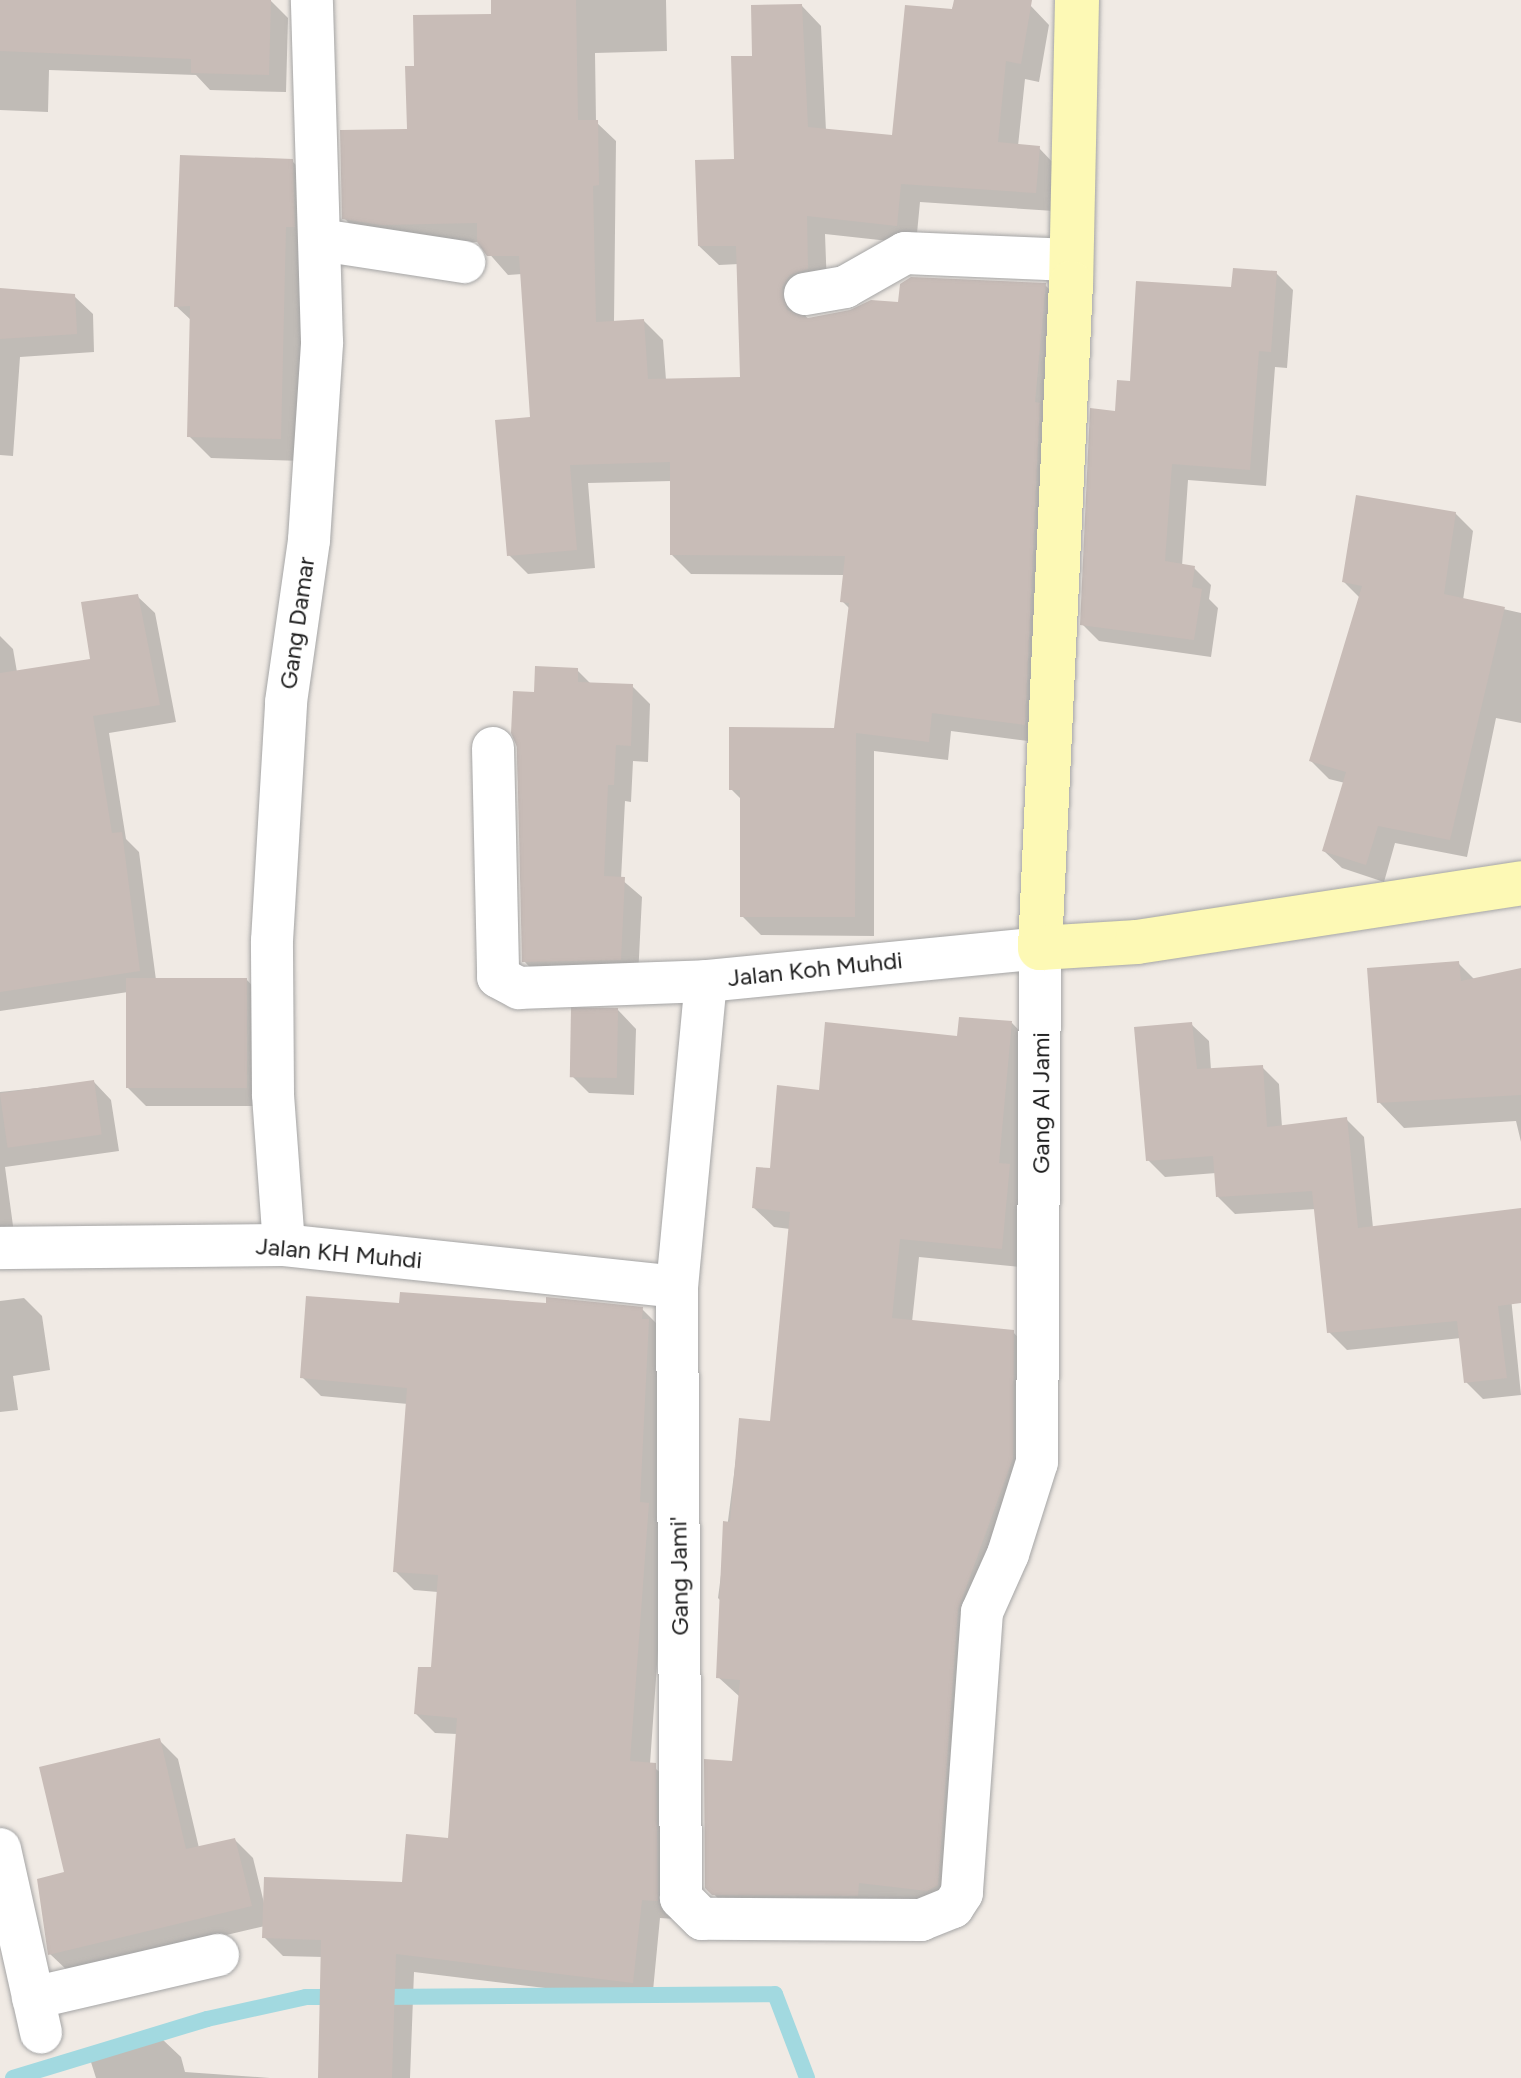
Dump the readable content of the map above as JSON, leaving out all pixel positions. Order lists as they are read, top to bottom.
{
  "streets": {
    "street": [
      "Gang Damar",
      "Jalan Koh Muhdi",
      "Gang Al Jami",
      "Jalan KH Muhdi",
      "Gang Jami'"
    ]
  },
  "crossings": [
    ["Gang Damar", "Jalan KH Muhdi"],
    ["Jalan Koh Muhdi", "Gang Al Jami"],
    ["Jalan Koh Muhdi", "Jalan KH Muhdi"],
    ["Jalan Koh Muhdi", "Gang Jami'"],
    ["Gang Al Jami", "Gang Jami'"],
    ["Jalan KH Muhdi", "Gang Jami'"]
  ]
}
